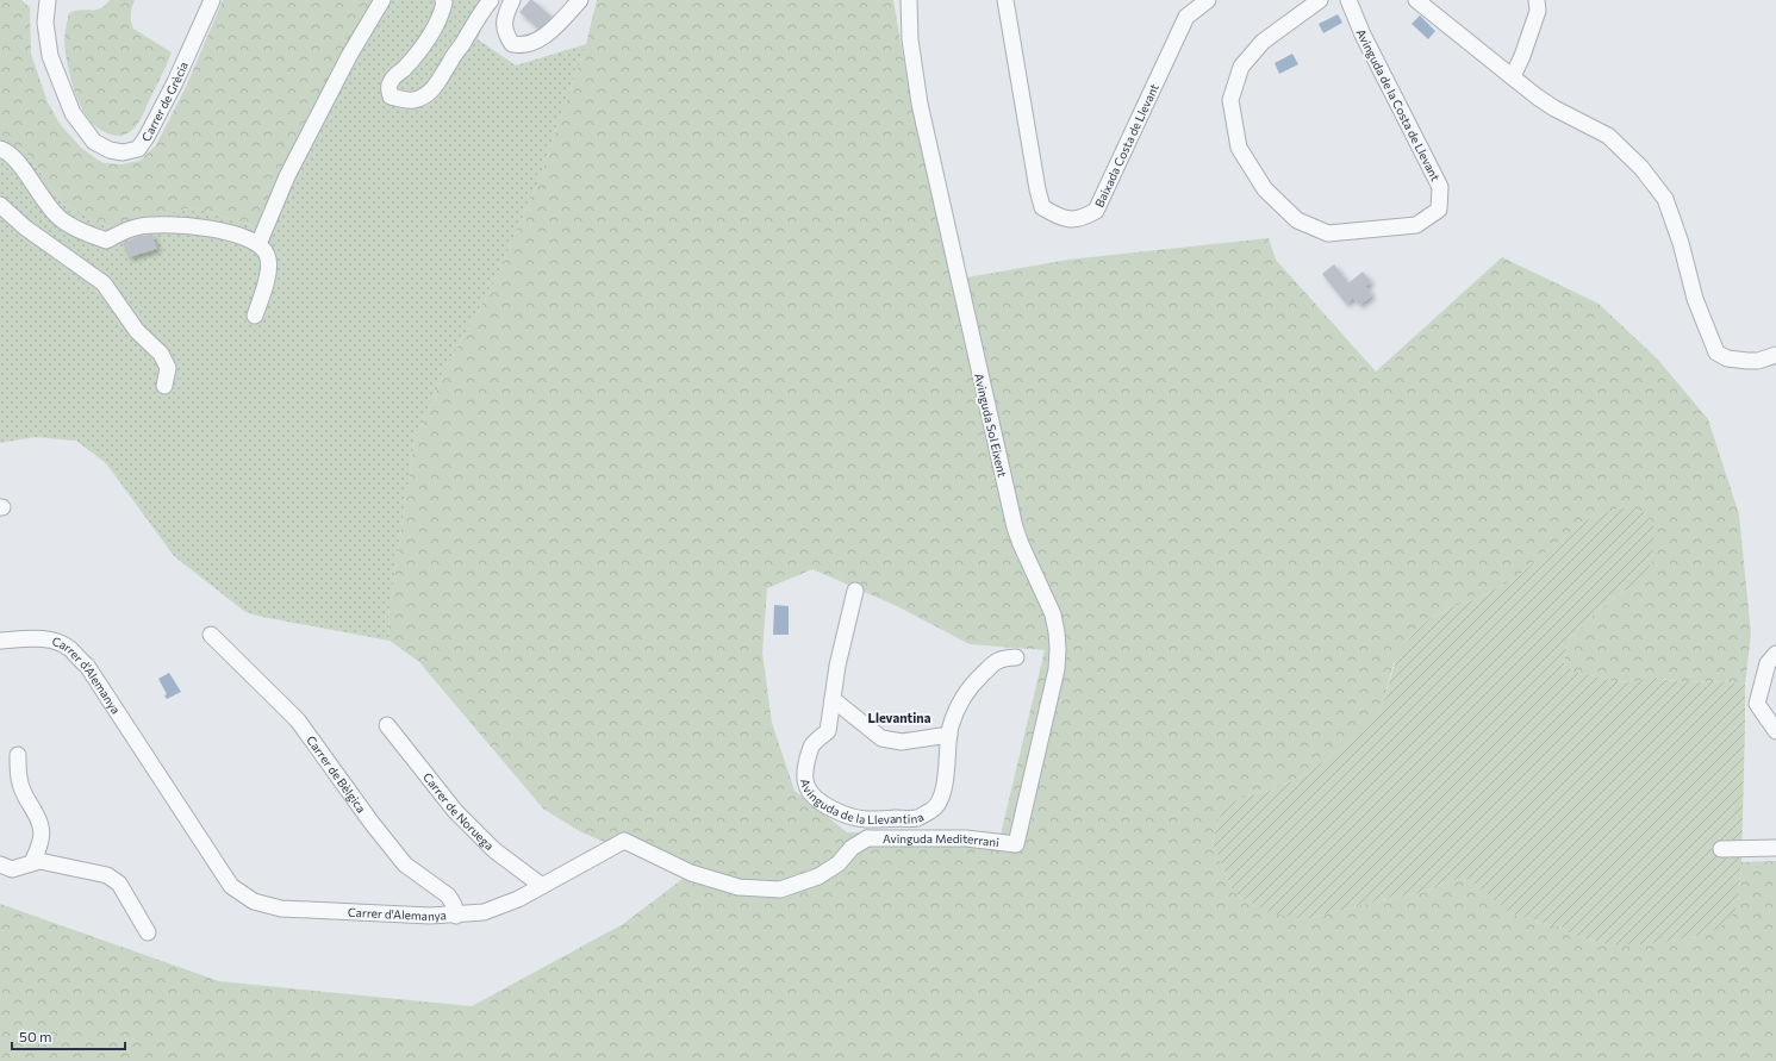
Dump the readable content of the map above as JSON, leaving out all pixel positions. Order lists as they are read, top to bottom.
{
  "streets": {
    "street": [
      "Carrer de Grècia",
      "Avinguda de la Costa de Llevant",
      "Baixada Costa de Llevant",
      "Avinguda Sol Eixent",
      "Carrer d'Alemanya",
      "Carrer de Bèlgica",
      "Avinguda de la Llevantina",
      "Carrer de Noruega",
      "Avinguda Mediterrani"
    ]
  },
  "crossings": [
    ["Avinguda Sol Eixent", "Avinguda Mediterrani"],
    ["Carrer d'Alemanya", "Carrer de Bèlgica"],
    ["Carrer d'Alemanya", "Carrer de Noruega"],
    ["Carrer d'Alemanya", "Avinguda Mediterrani"]
  ],
  "districts": ["Llevantina"],
  "scale_bar": "50 m"
}
